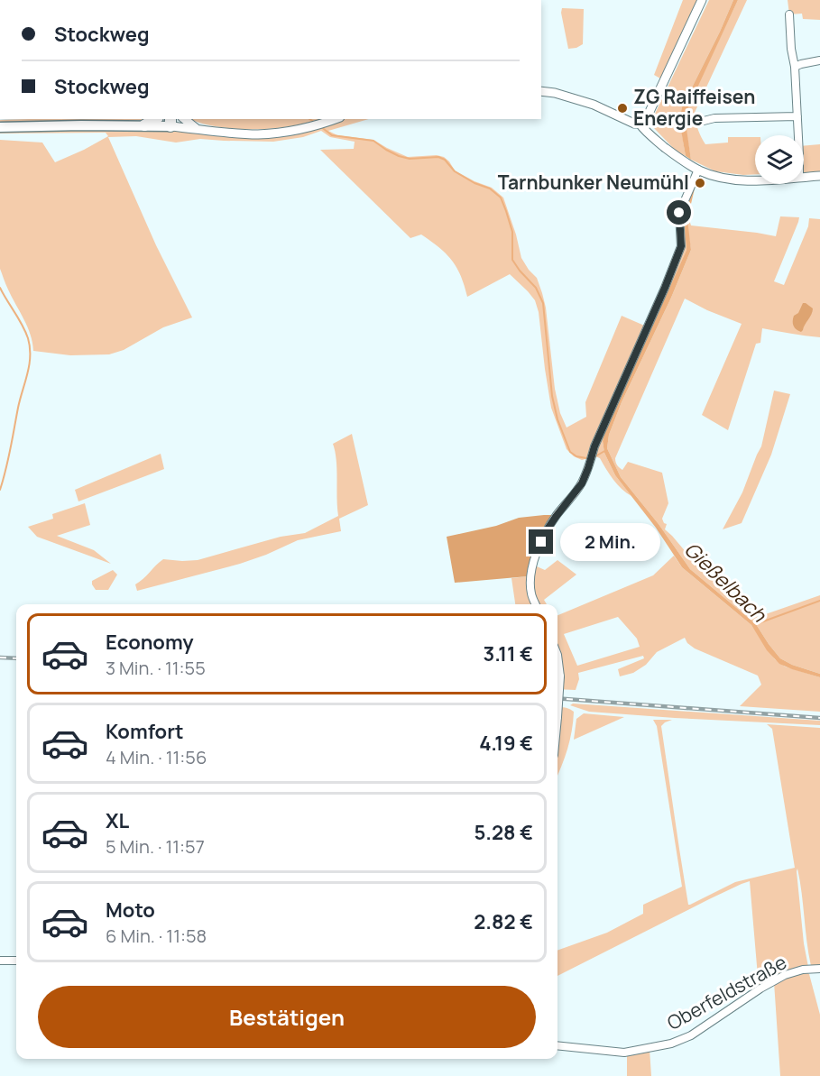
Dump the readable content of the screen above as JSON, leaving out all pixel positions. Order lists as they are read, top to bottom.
{
  "streets": {
    "street": ["Oberfeldstraße"]
  },
  "water": ["Gießelbach"],
  "places": ["ZG Raiffeisen Energie", "Tarnbunker Neumühl"],
  "page": {
    "banner": ["Stockweg", "Stockweg"],
    "bubble": "2 Min.",
    "list": [
      {
        "name": "Economy",
        "note": "3 Min. · 11:55",
        "value": "3.11 €"
      },
      {
        "name": "Komfort",
        "note": "4 Min. · 11:56",
        "value": "4.19 €"
      },
      {
        "name": "XL",
        "note": "5 Min. · 11:57",
        "value": "5.28 €"
      },
      {
        "name": "Moto",
        "note": "6 Min. · 11:58",
        "value": "2.82 €"
      }
    ],
    "buttons": "Bestätigen"
  }
}
